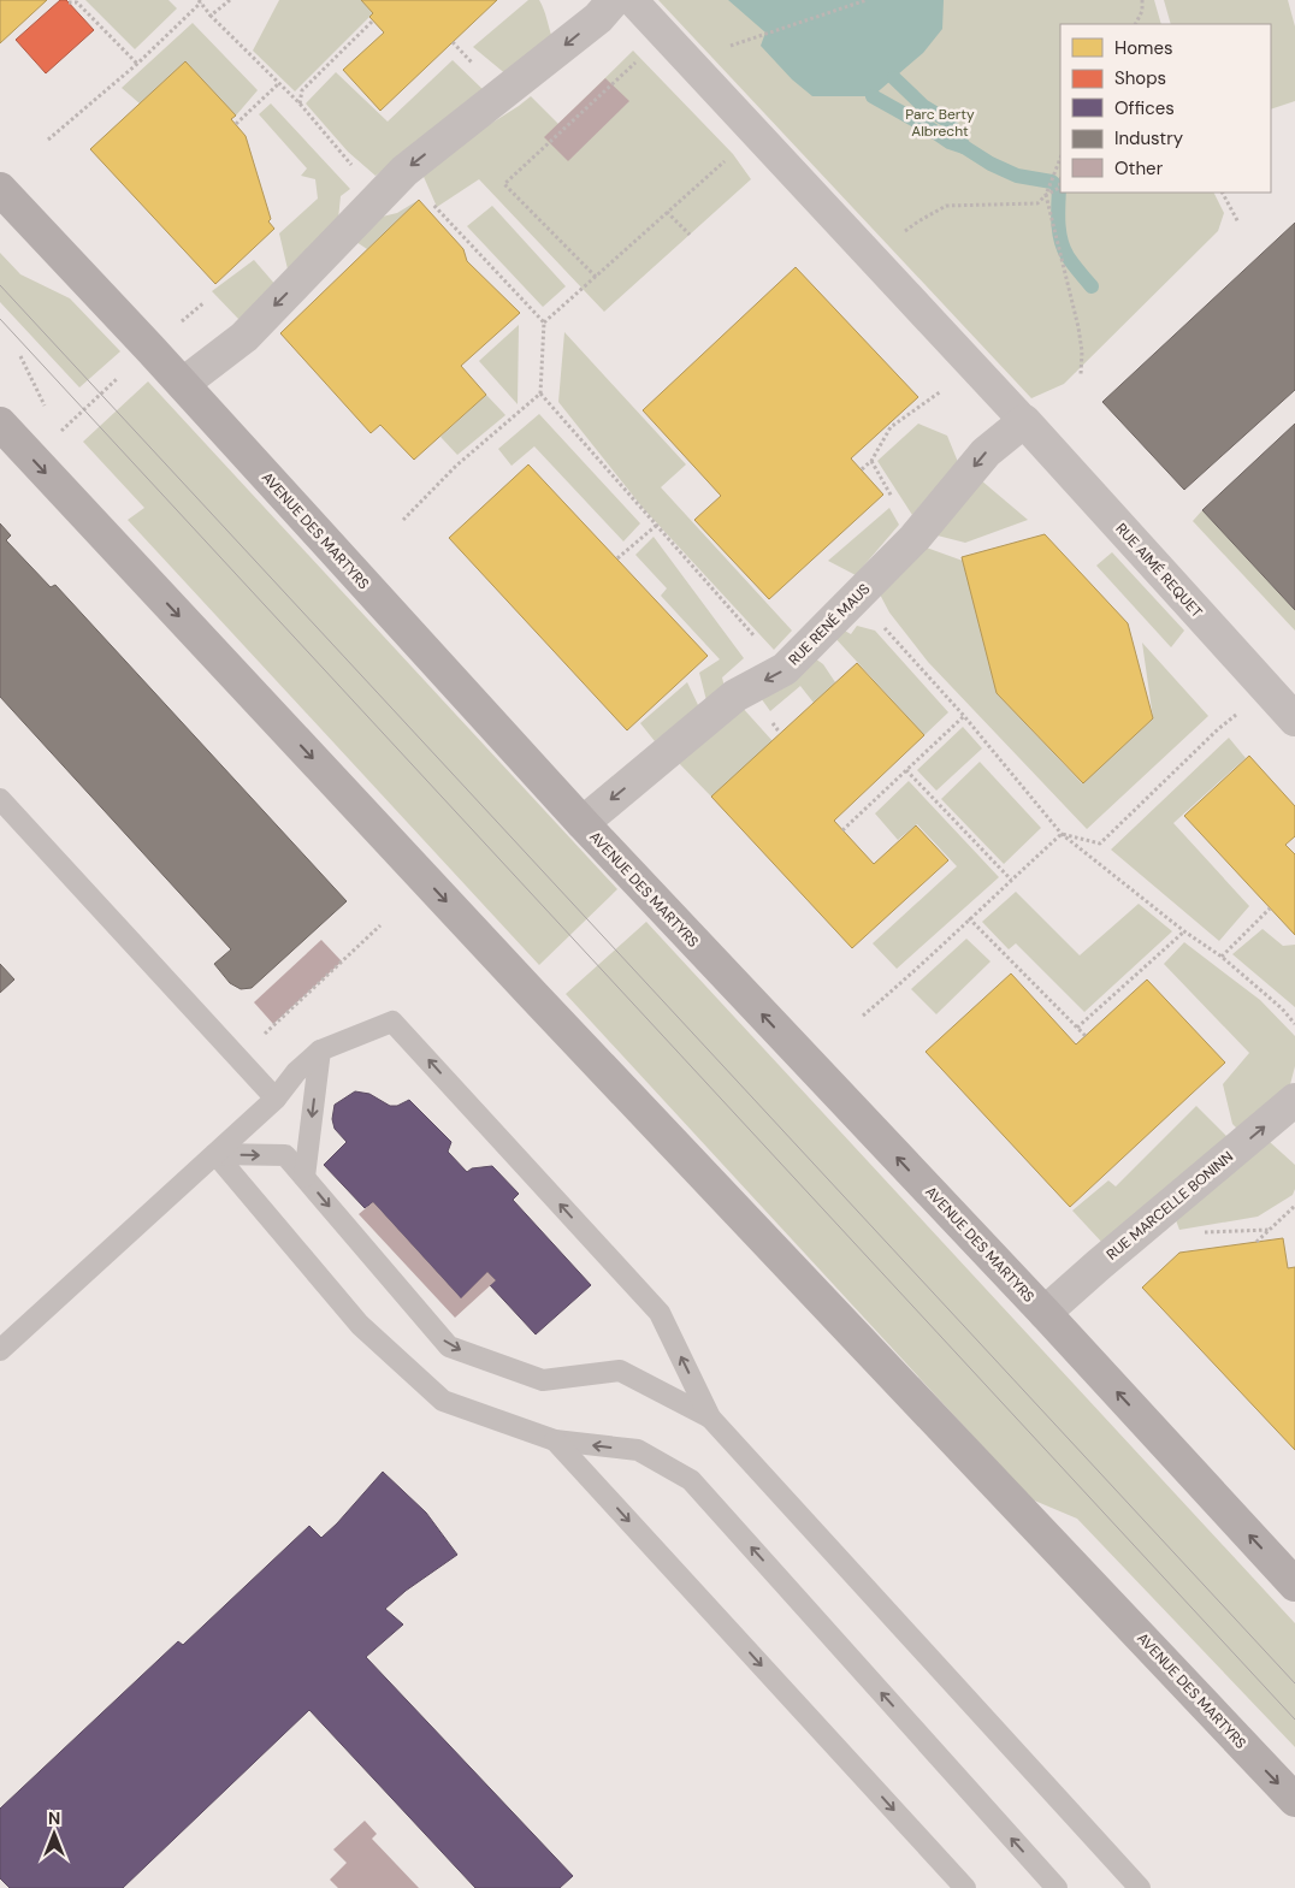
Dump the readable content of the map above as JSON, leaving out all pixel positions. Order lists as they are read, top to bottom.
{
  "streets": {
    "main road": ["AVENUE DES MARTYRS"],
    "street": ["RUE AIMÉ REQUET", "RUE RENÉ MAUS", "RUE MARCELLE BONINN"]
  },
  "crossings": [
    ["AVENUE DES MARTYRS", "RUE RENÉ MAUS"],
    ["AVENUE DES MARTYRS", "RUE MARCELLE BONINN"],
    ["RUE AIMÉ REQUET", "RUE RENÉ MAUS"]
  ],
  "one_way": ["RUE RENÉ MAUS", "RUE MARCELLE BONINN"],
  "parks": ["Parc Berty Albrecht"],
  "legend": [
    "Homes",
    "Shops",
    "Offices",
    "Industry",
    "Other"
  ],
  "north": "top"
}
